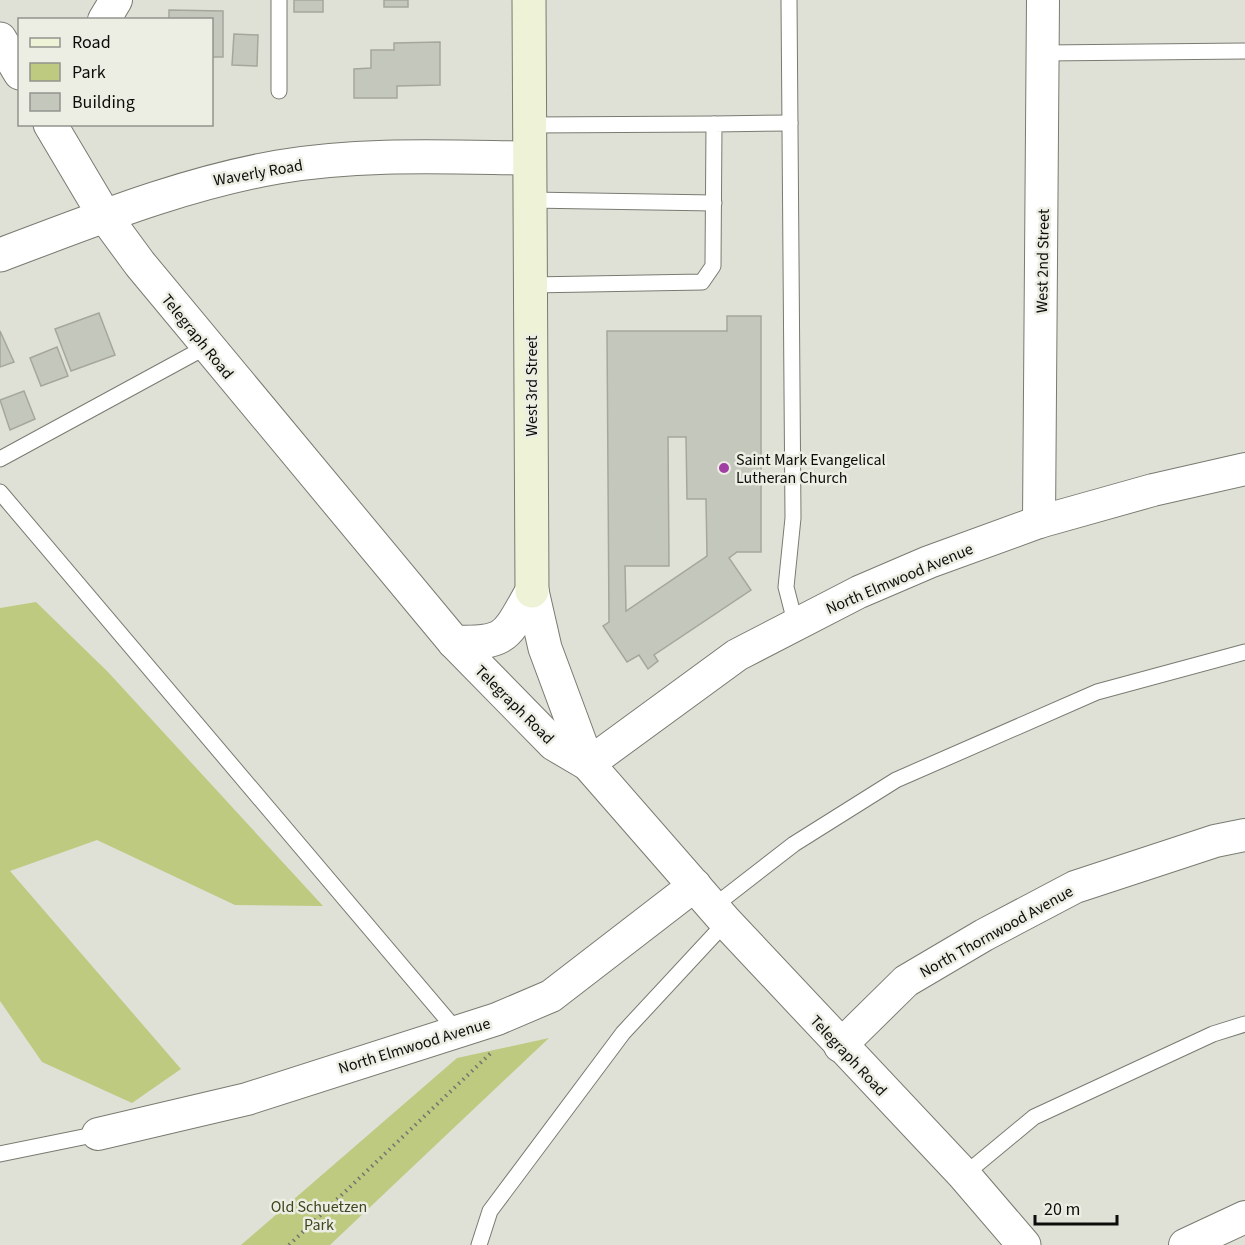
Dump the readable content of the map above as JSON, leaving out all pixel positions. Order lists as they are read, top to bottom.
{
  "streets": {
    "main road": ["West 3rd Street"],
    "street": [
      "Waverly Road",
      "West 2nd Street",
      "Telegraph Road",
      "North Elmwood Avenue",
      "North Thornwood Avenue"
    ]
  },
  "crossings": [
    ["Waverly Road", "Telegraph Road"],
    ["Waverly Road", "West 3rd Street"],
    ["West 2nd Street", "North Elmwood Avenue"],
    ["Telegraph Road", "West 3rd Street"],
    ["Telegraph Road", "North Elmwood Avenue"],
    ["Telegraph Road", "North Thornwood Avenue"],
    ["West 3rd Street", "North Elmwood Avenue"]
  ],
  "parks": ["Old Schuetzen Park"],
  "places": ["Saint Mark Evangelical Lutheran Church"],
  "legend": ["Road", "Park", "Building"],
  "scale_bar": "20 m"
}
